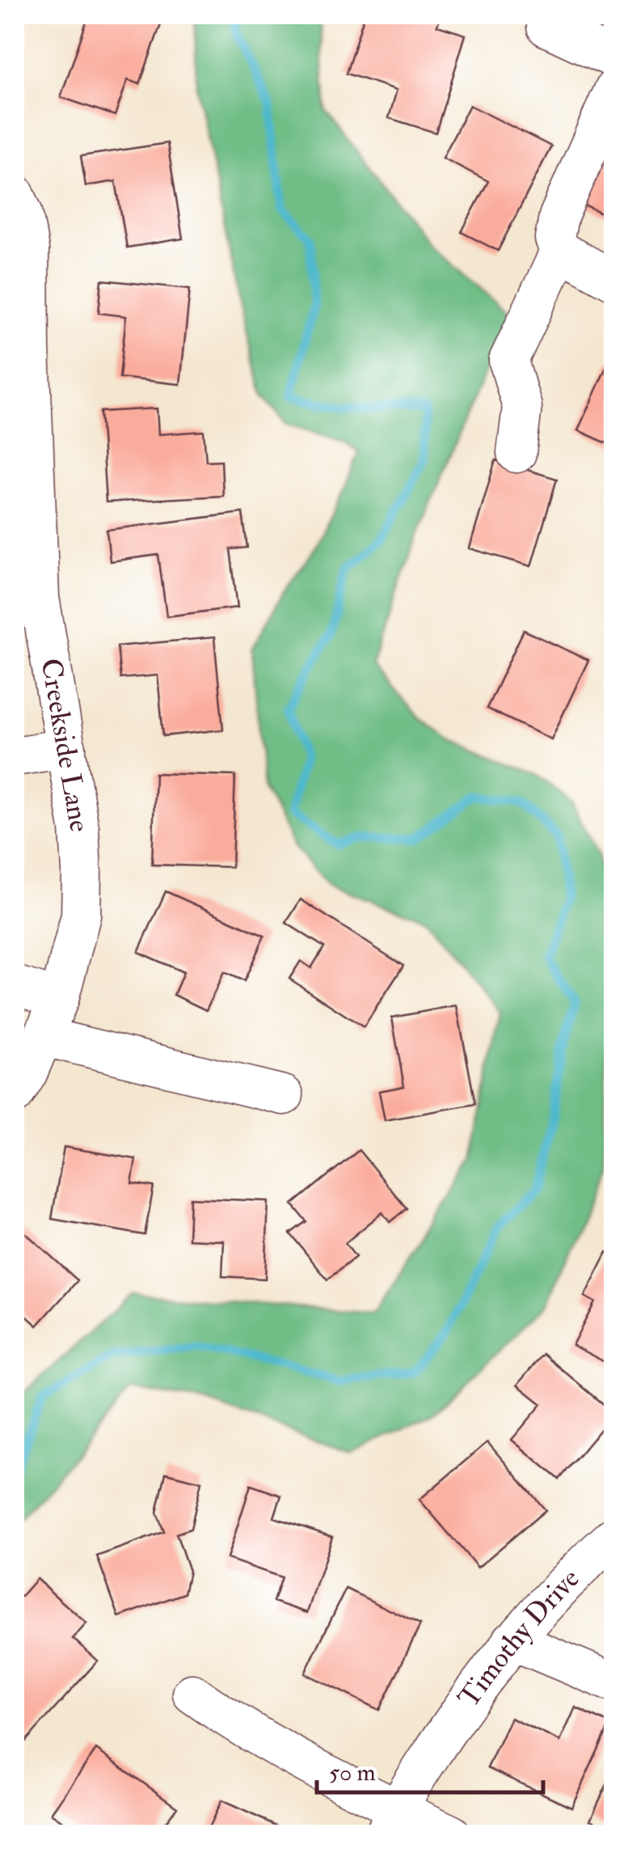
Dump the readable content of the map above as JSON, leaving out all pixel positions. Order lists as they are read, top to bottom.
{
  "streets": {
    "street": ["Creekside Lane", "Timothy Drive"]
  },
  "scale_bar": "50 m"
}
